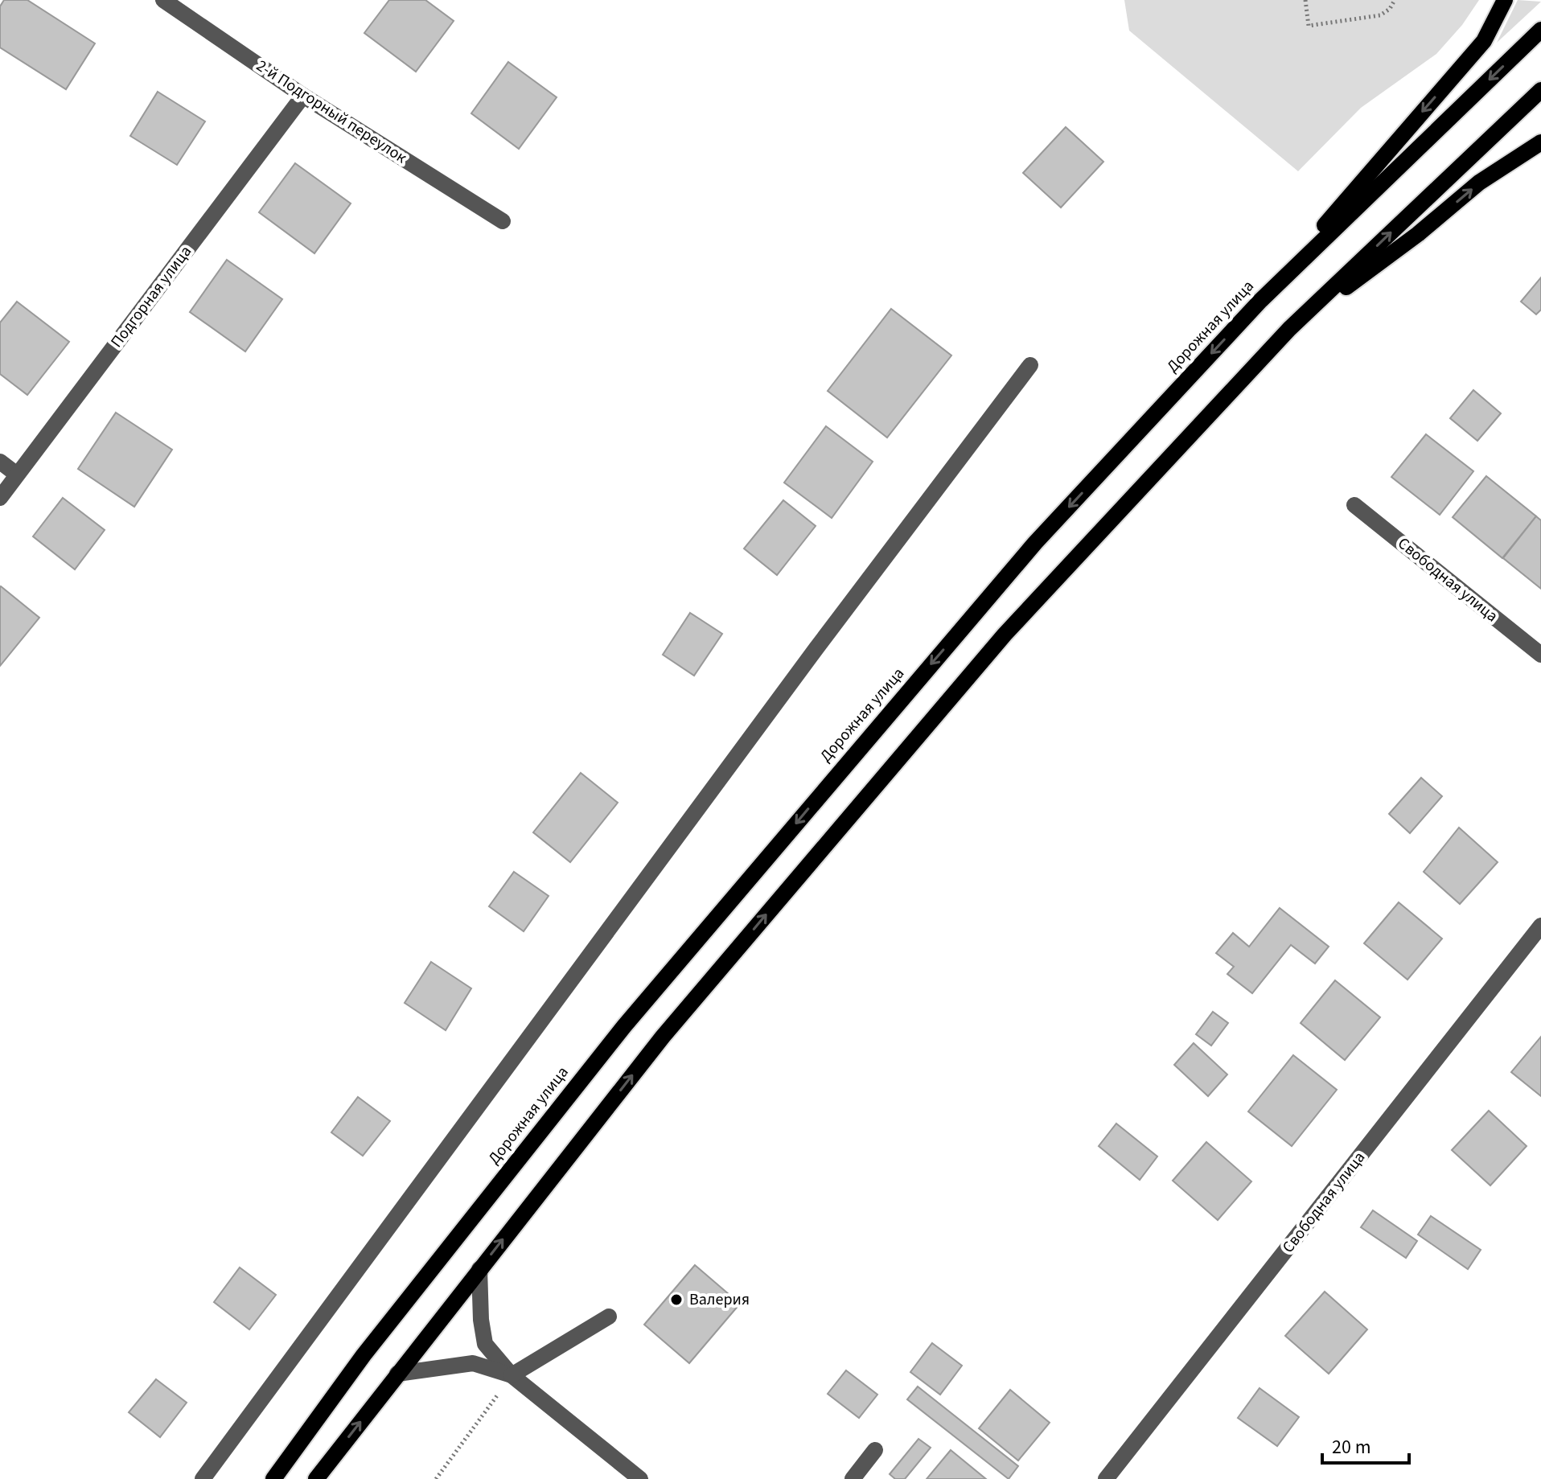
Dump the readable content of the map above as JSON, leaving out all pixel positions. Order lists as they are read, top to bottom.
{
  "streets": {
    "main road": ["Дорожная улица"],
    "street": ["2-й Подгорный переулок", "Подгорная улица", "Свободная улица"]
  },
  "crossings": [
    ["2-й Подгорный переулок", "Подгорная улица"]
  ],
  "places": ["Валерия"],
  "scale_bar": "20 m"
}
